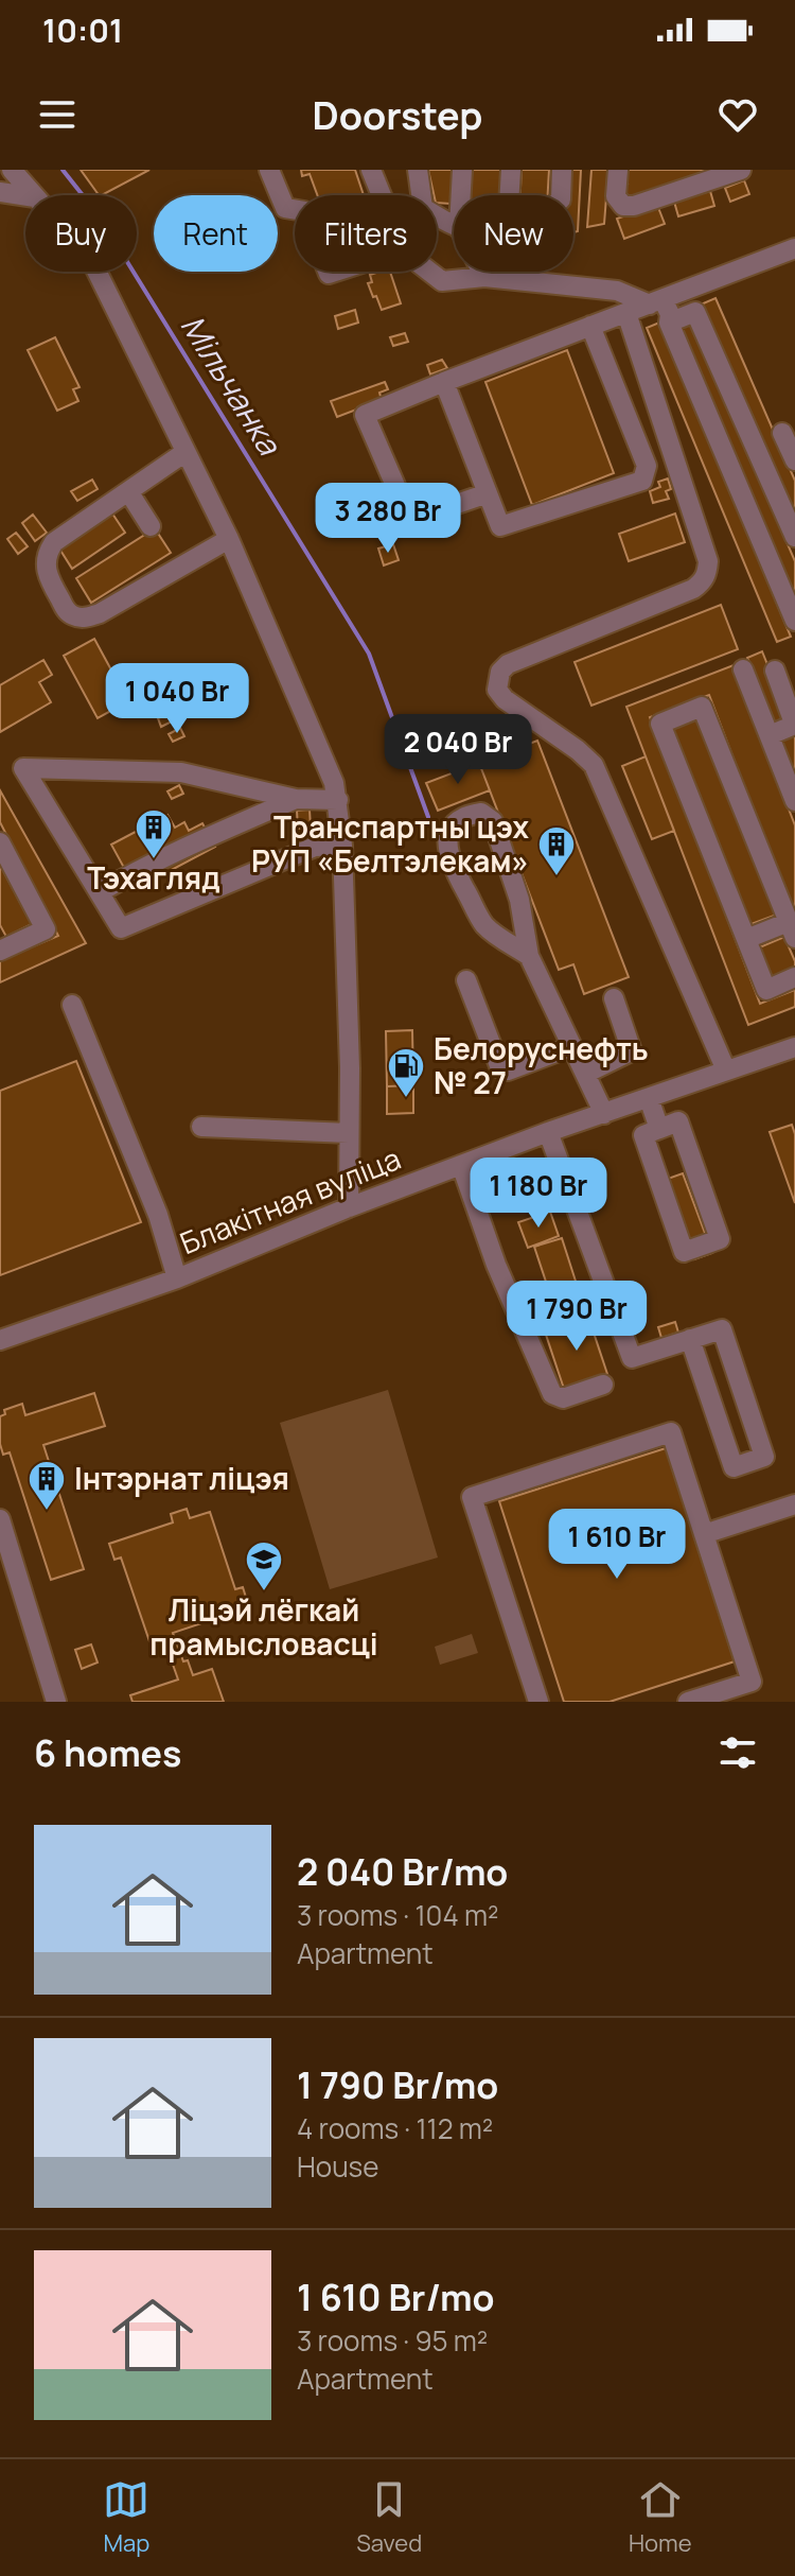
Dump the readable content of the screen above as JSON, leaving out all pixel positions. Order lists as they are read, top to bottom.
{
  "streets": {
    "street": ["Блакітная вуліца"]
  },
  "water": ["Мільчанка"],
  "places": {
    "building": ["Тэхагляд", "Транспартны цэх РУП «Белтэлекам»", "Інтэрнат ліцэя"],
    "fuel station": ["Белоруснефть № 27"],
    "school or university": ["Ліцэй лёгкай прамысловасці"]
  },
  "page": {
    "status": "10:01",
    "header": "Doorstep",
    "chip": [
      "Buy",
      "Rent",
      "Filters",
      "New"
    ],
    "price": [
      "3 280 Br",
      "1 040 Br",
      "2 040 Br",
      "1 180 Br",
      "1 790 Br",
      "1 610 Br"
    ],
    "heading": "6 homes",
    "list": [
      {
        "name": "2 040 Br/mo",
        "note": "3 rooms · 104 m² · Apartment"
      },
      {
        "name": "1 790 Br/mo",
        "note": "4 rooms · 112 m² · House"
      },
      {
        "name": "1 610 Br/mo",
        "note": "3 rooms · 95 m² · Apartment"
      }
    ],
    "tabs": ["Map", "Saved", "Home"]
  }
}
